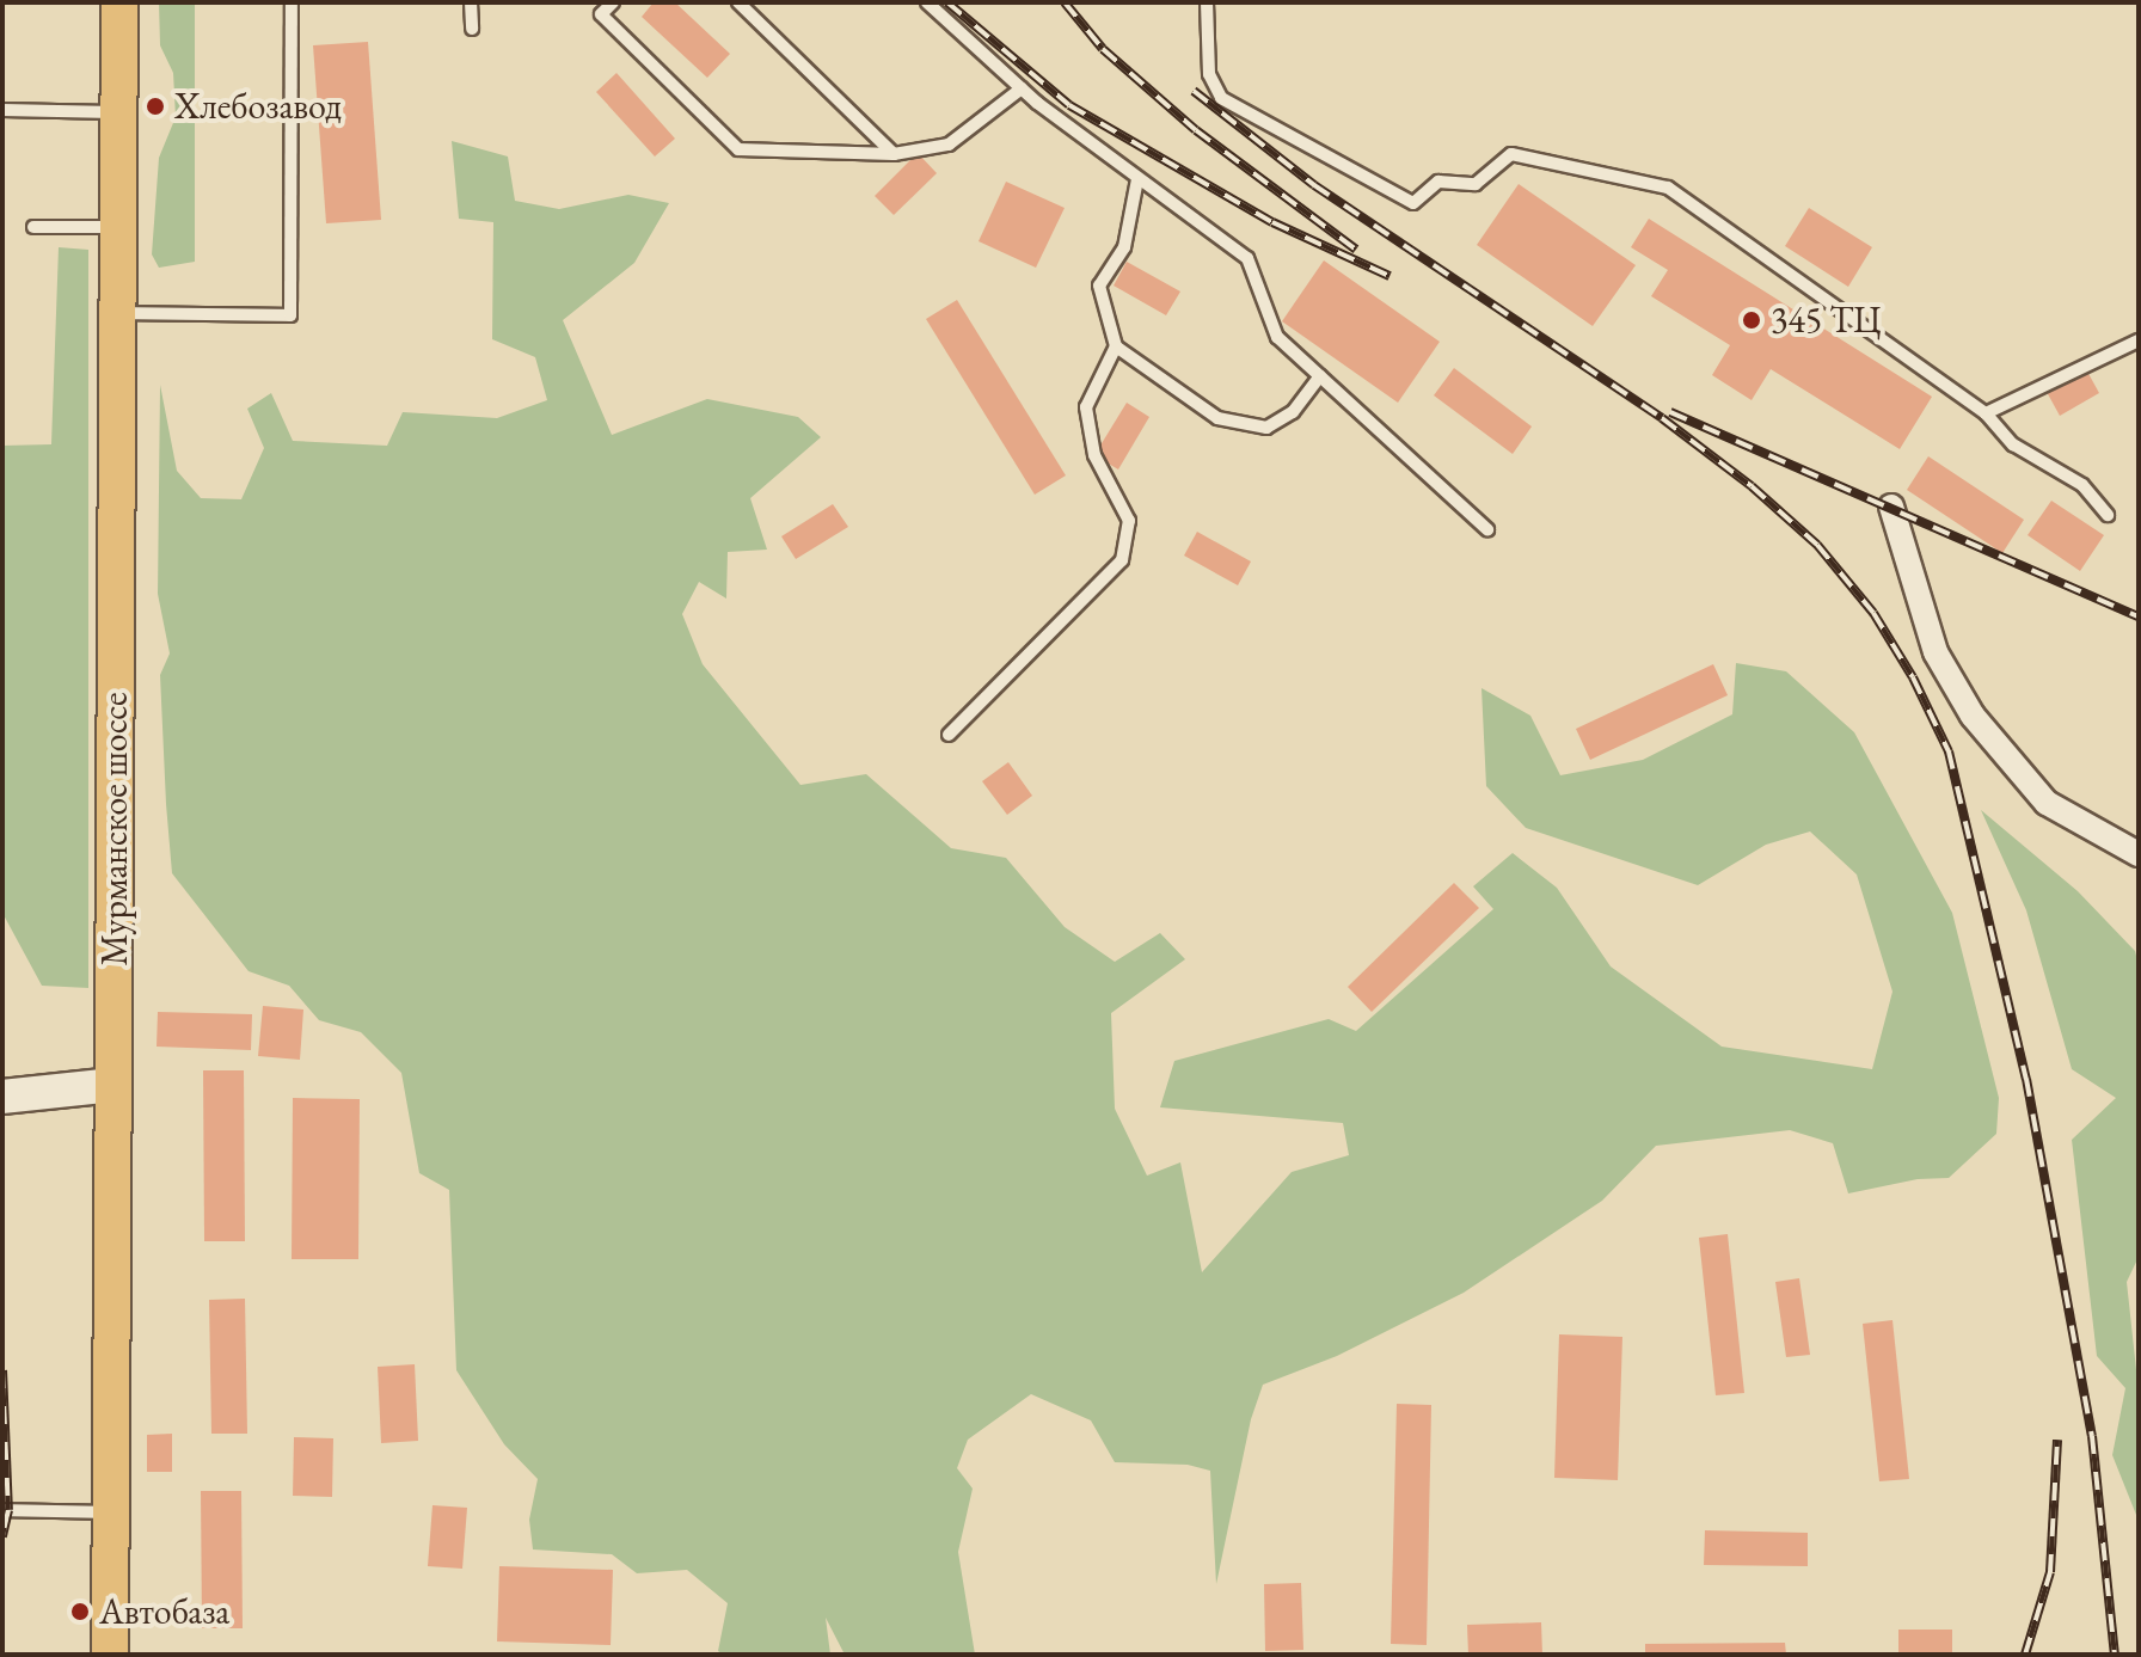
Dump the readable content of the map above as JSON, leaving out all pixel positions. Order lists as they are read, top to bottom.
{
  "streets": {
    "main road": ["Мурманское шоссе"]
  },
  "places": ["Хлебозавод", "345 ТЦ", "Автобаза"]
}
